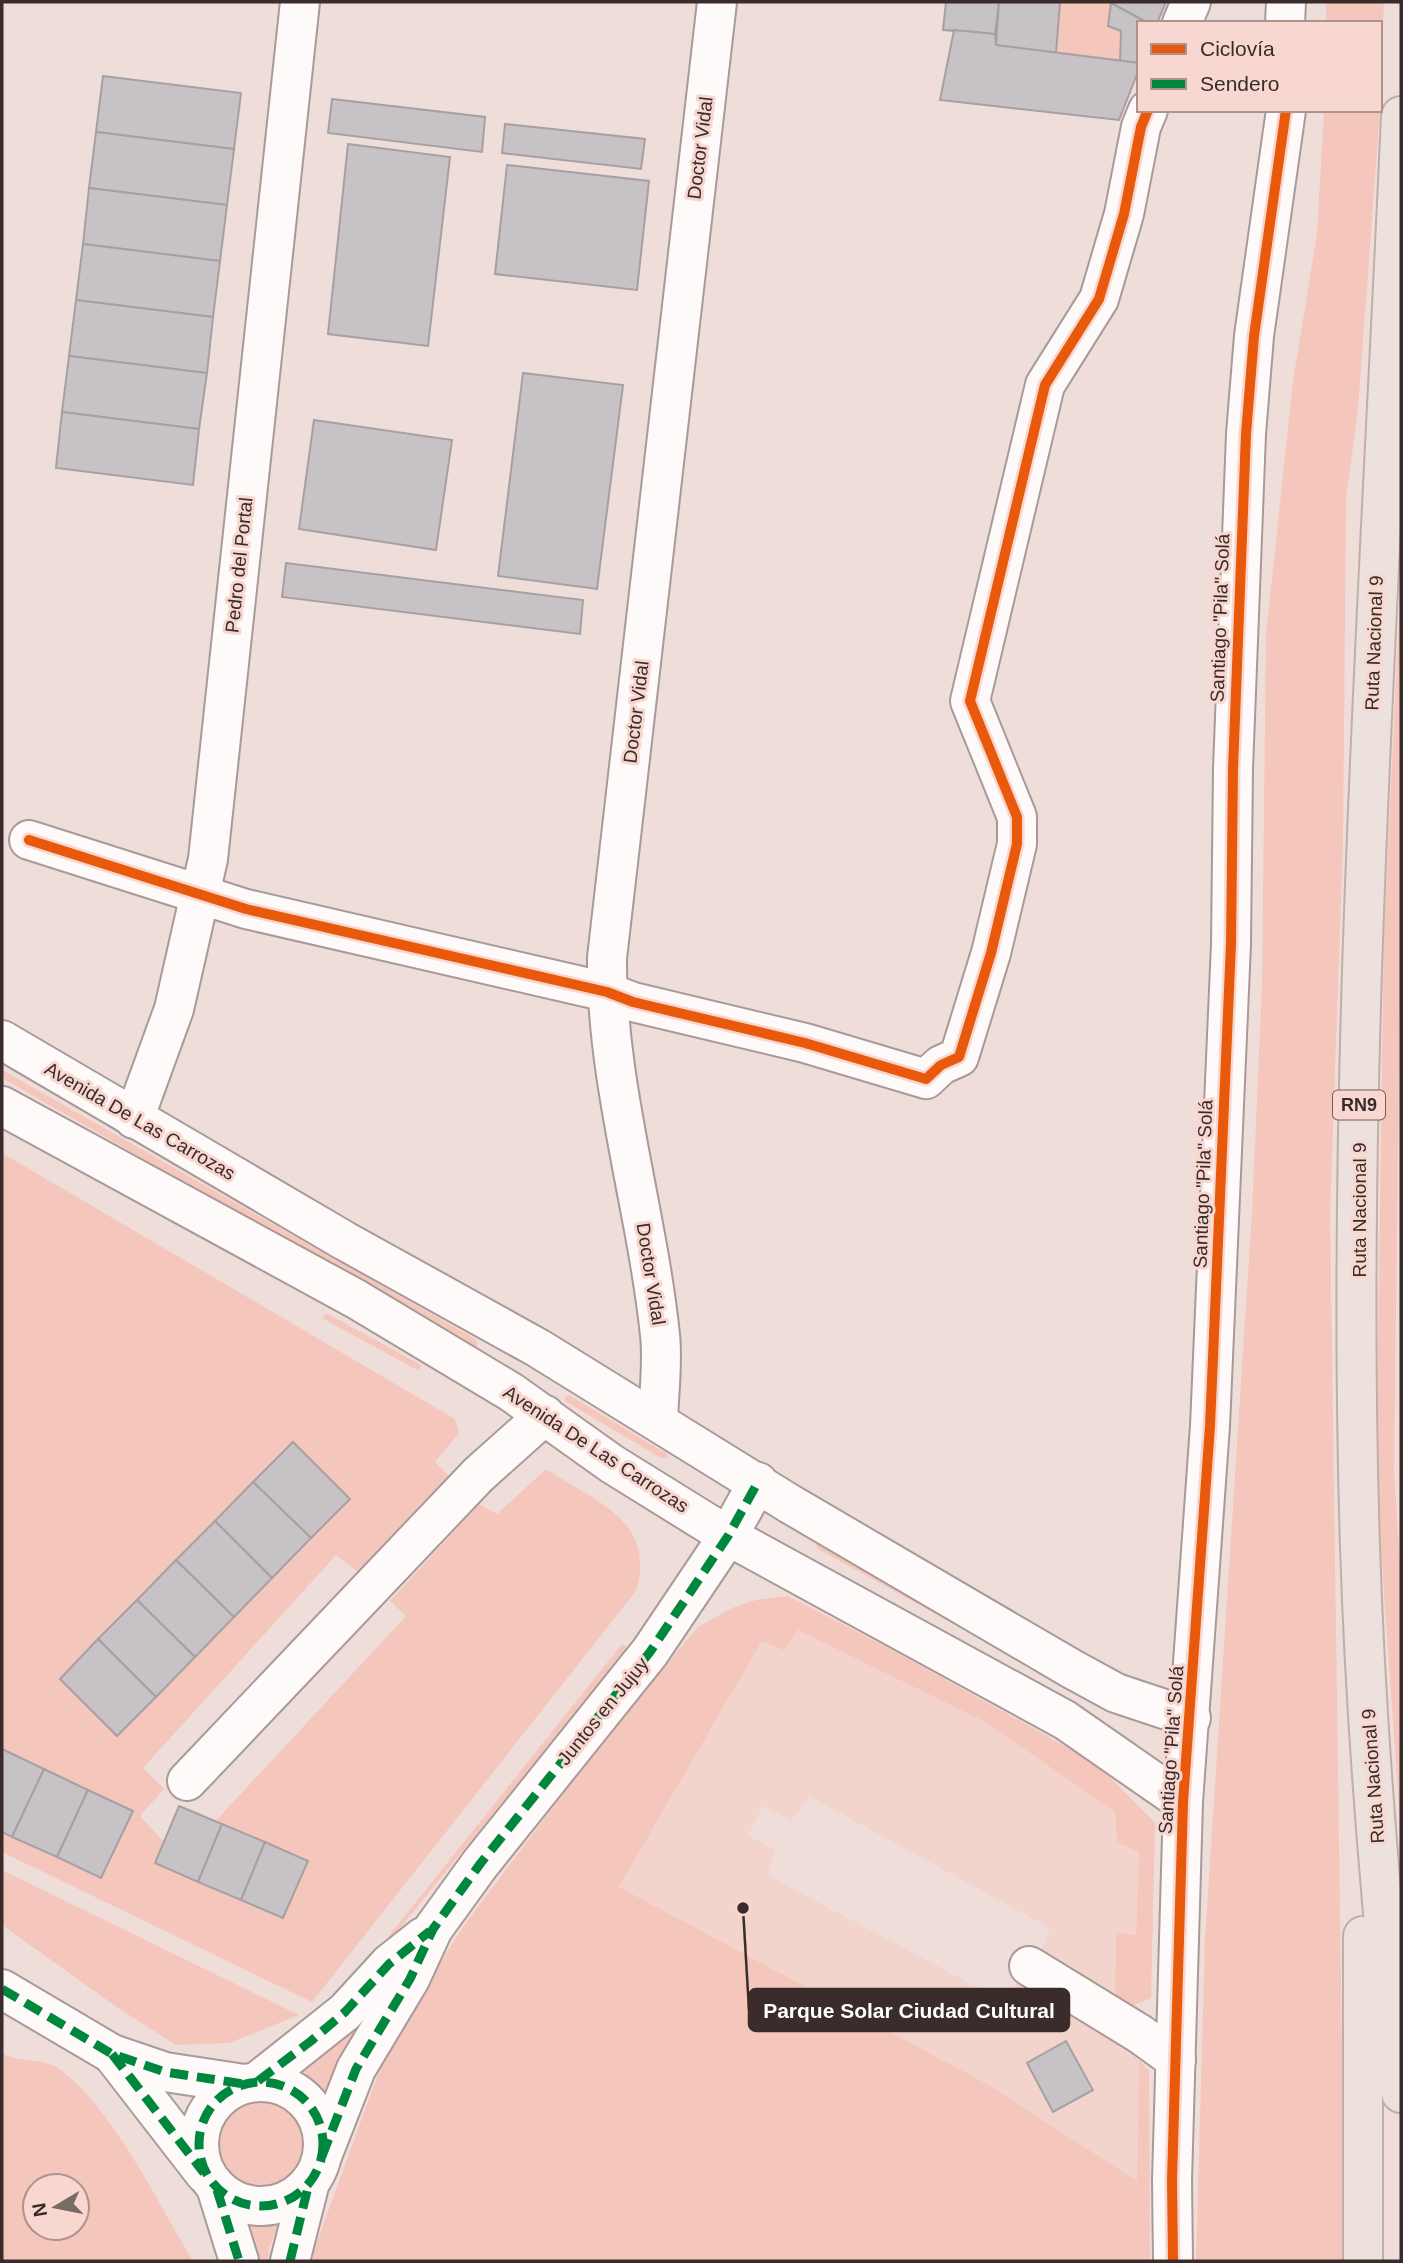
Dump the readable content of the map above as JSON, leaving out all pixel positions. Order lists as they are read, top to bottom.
{
  "streets": {
    "highway": ["Ruta Nacional 9", "RN9"],
    "street": [
      "Doctor Vidal",
      "Pedro del Portal",
      "Santiago \"Pila\" Solá",
      "Avenida De Las Carrozas",
      "Juntos en Jujuy"
    ]
  },
  "crossings": [
    ["Doctor Vidal", "Avenida De Las Carrozas"],
    ["Pedro del Portal", "Avenida De Las Carrozas"],
    ["Santiago \"Pila\" Solá", "Avenida De Las Carrozas"],
    ["Avenida De Las Carrozas", "Juntos en Jujuy"]
  ],
  "places": ["Parque Solar Ciudad Cultural"],
  "legend": ["Ciclovía", "Sendero"],
  "north": "left"
}
